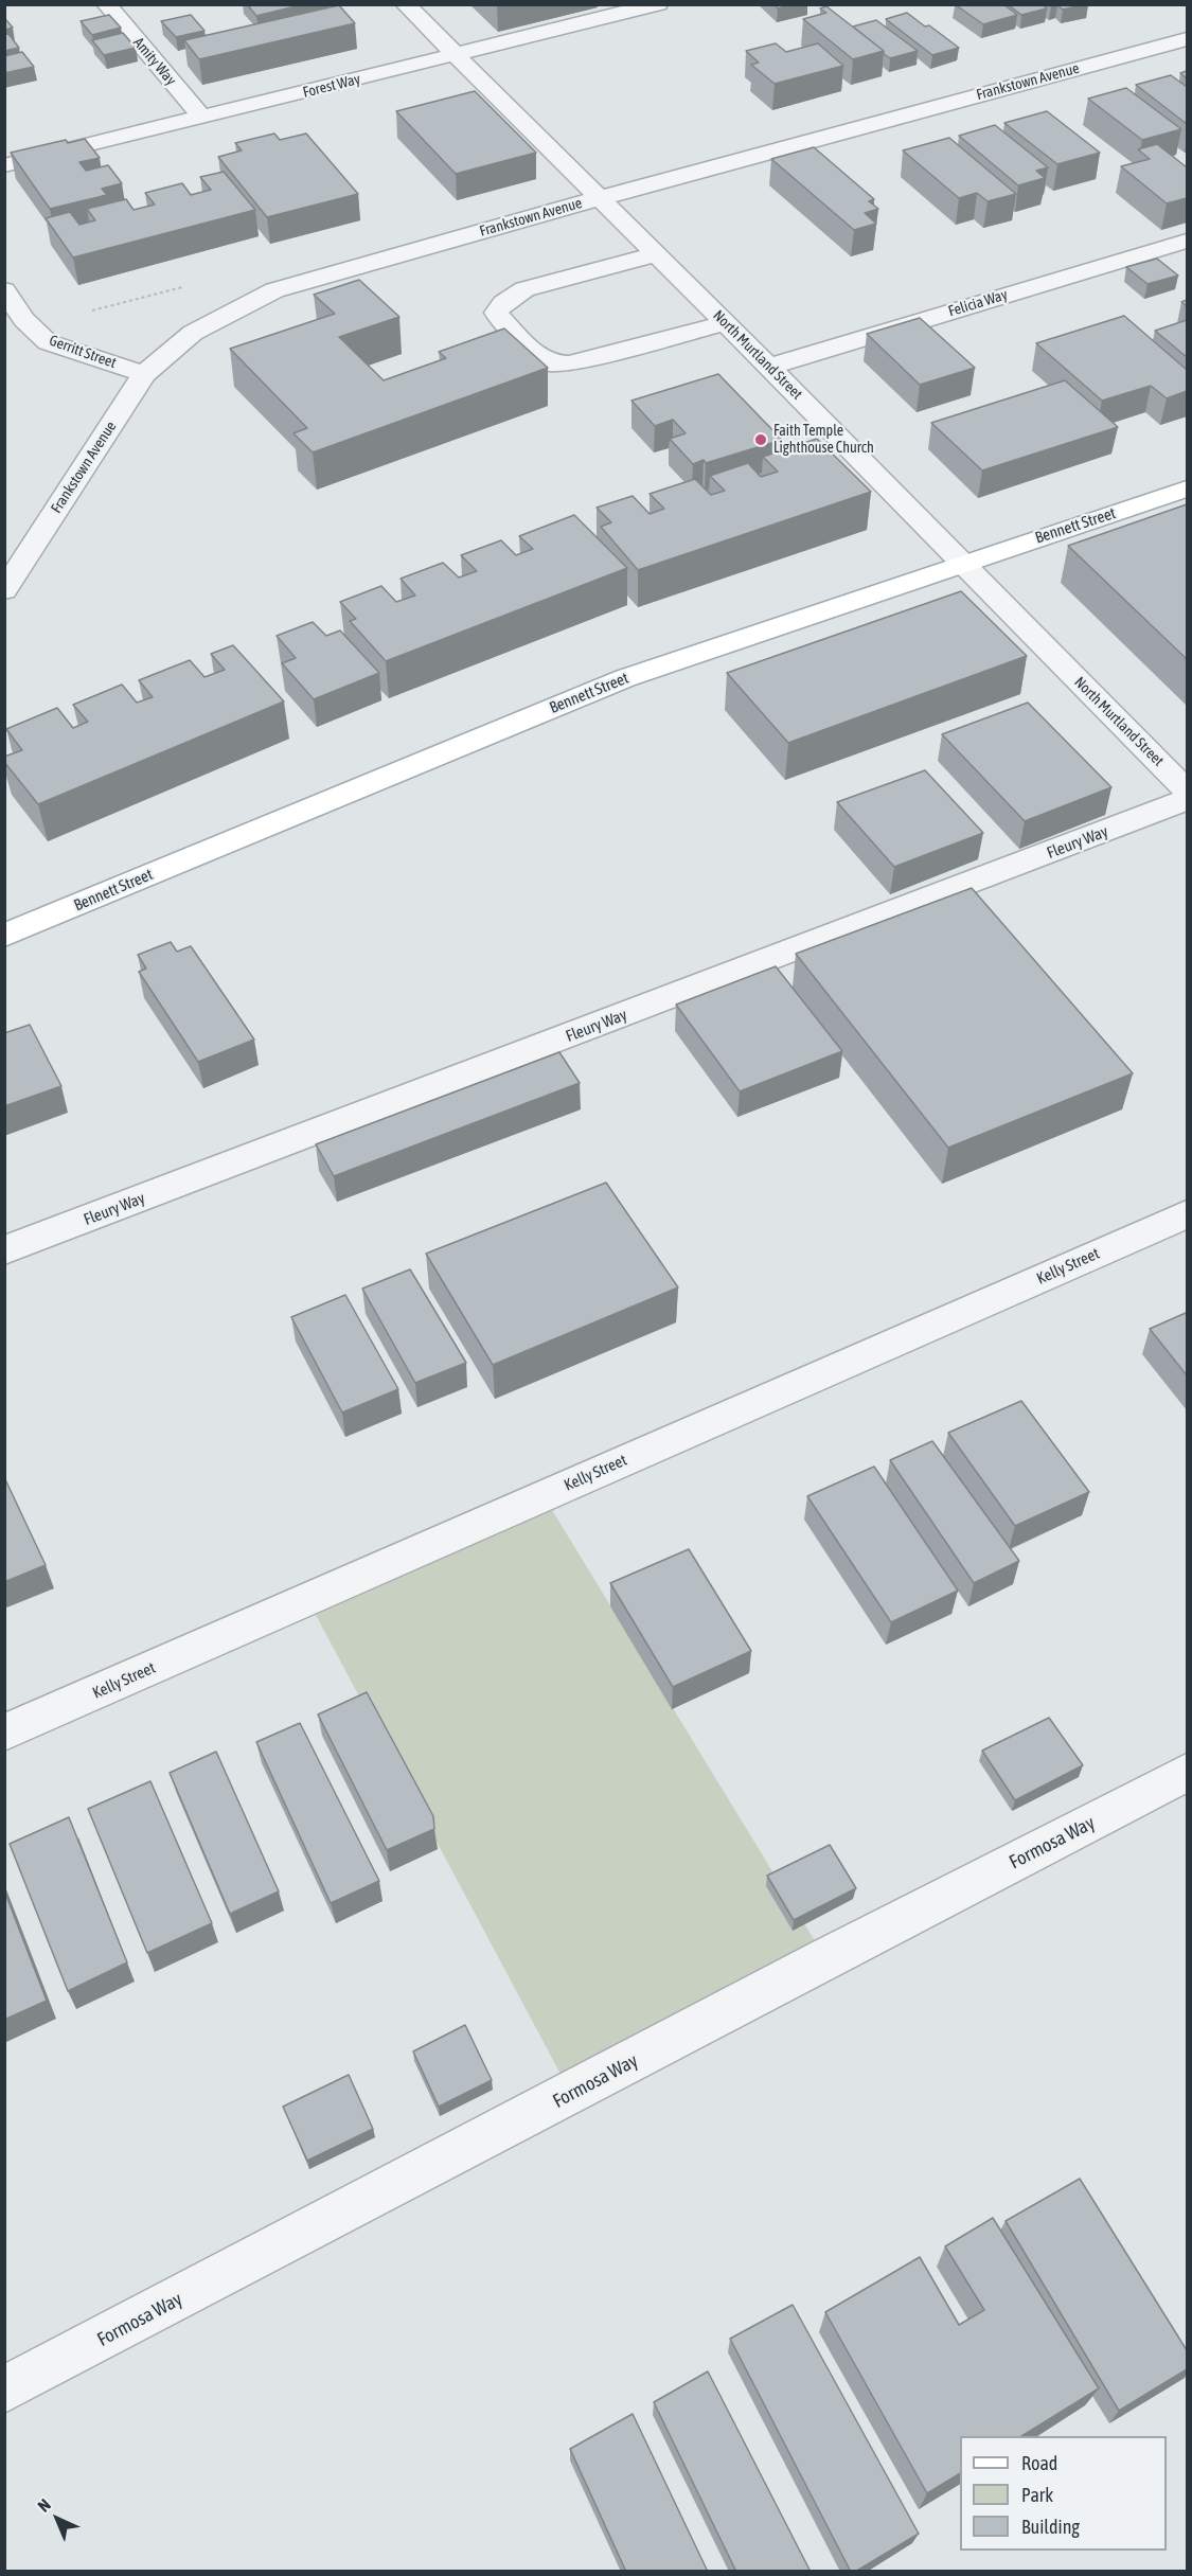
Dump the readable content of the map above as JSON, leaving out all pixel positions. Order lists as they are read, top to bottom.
{
  "streets": {
    "main road": ["Bennett Street"],
    "street": [
      "Amity Way",
      "Frankstown Avenue",
      "Forest Way",
      "Felicia Way",
      "Gerritt Street",
      "North Murtland Street",
      "Fleury Way",
      "Kelly Street",
      "Formosa Way"
    ]
  },
  "crossings": [
    ["Amity Way", "Forest Way"],
    ["Frankstown Avenue", "Gerritt Street"],
    ["Frankstown Avenue", "North Murtland Street"],
    ["Forest Way", "North Murtland Street"],
    ["Felicia Way", "North Murtland Street"],
    ["North Murtland Street", "Bennett Street"]
  ],
  "places": ["Faith Temple Lighthouse Church"],
  "legend": ["Road", "Park", "Building"],
  "north": "top left"
}
